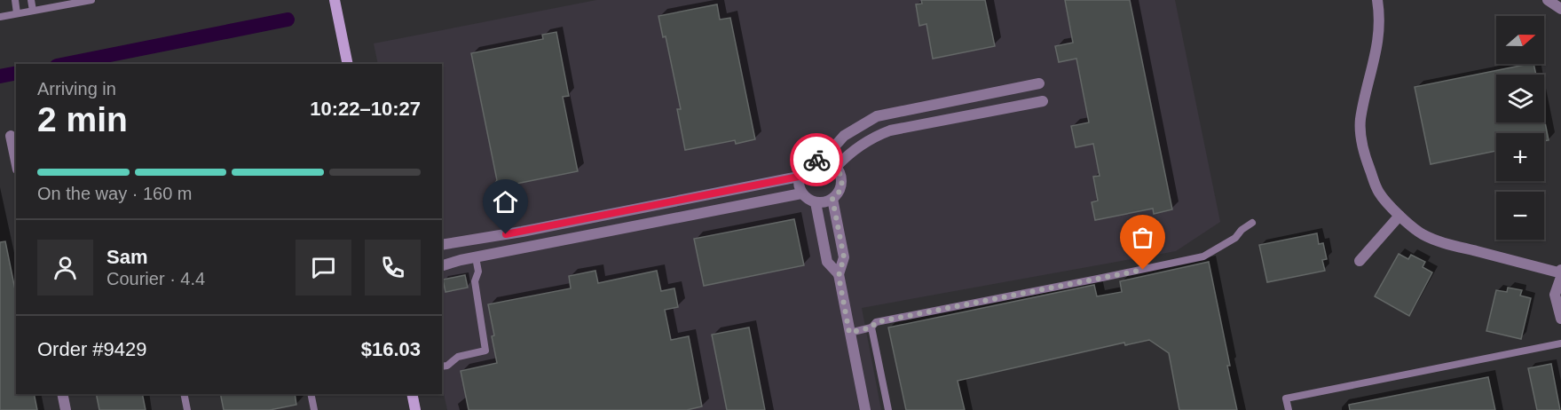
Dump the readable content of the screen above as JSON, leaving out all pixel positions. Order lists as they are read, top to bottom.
{
  "north": "right",
  "page": {
    "map_buttons": ["+", "−"],
    "heading": ["2 min", "Arriving in", "10:22–10:27"],
    "panel": [
      "Sam",
      "Courier · 4.4",
      "Order #9429",
      "$16.03"
    ],
    "bar": "On the way · 160 m"
  }
}
